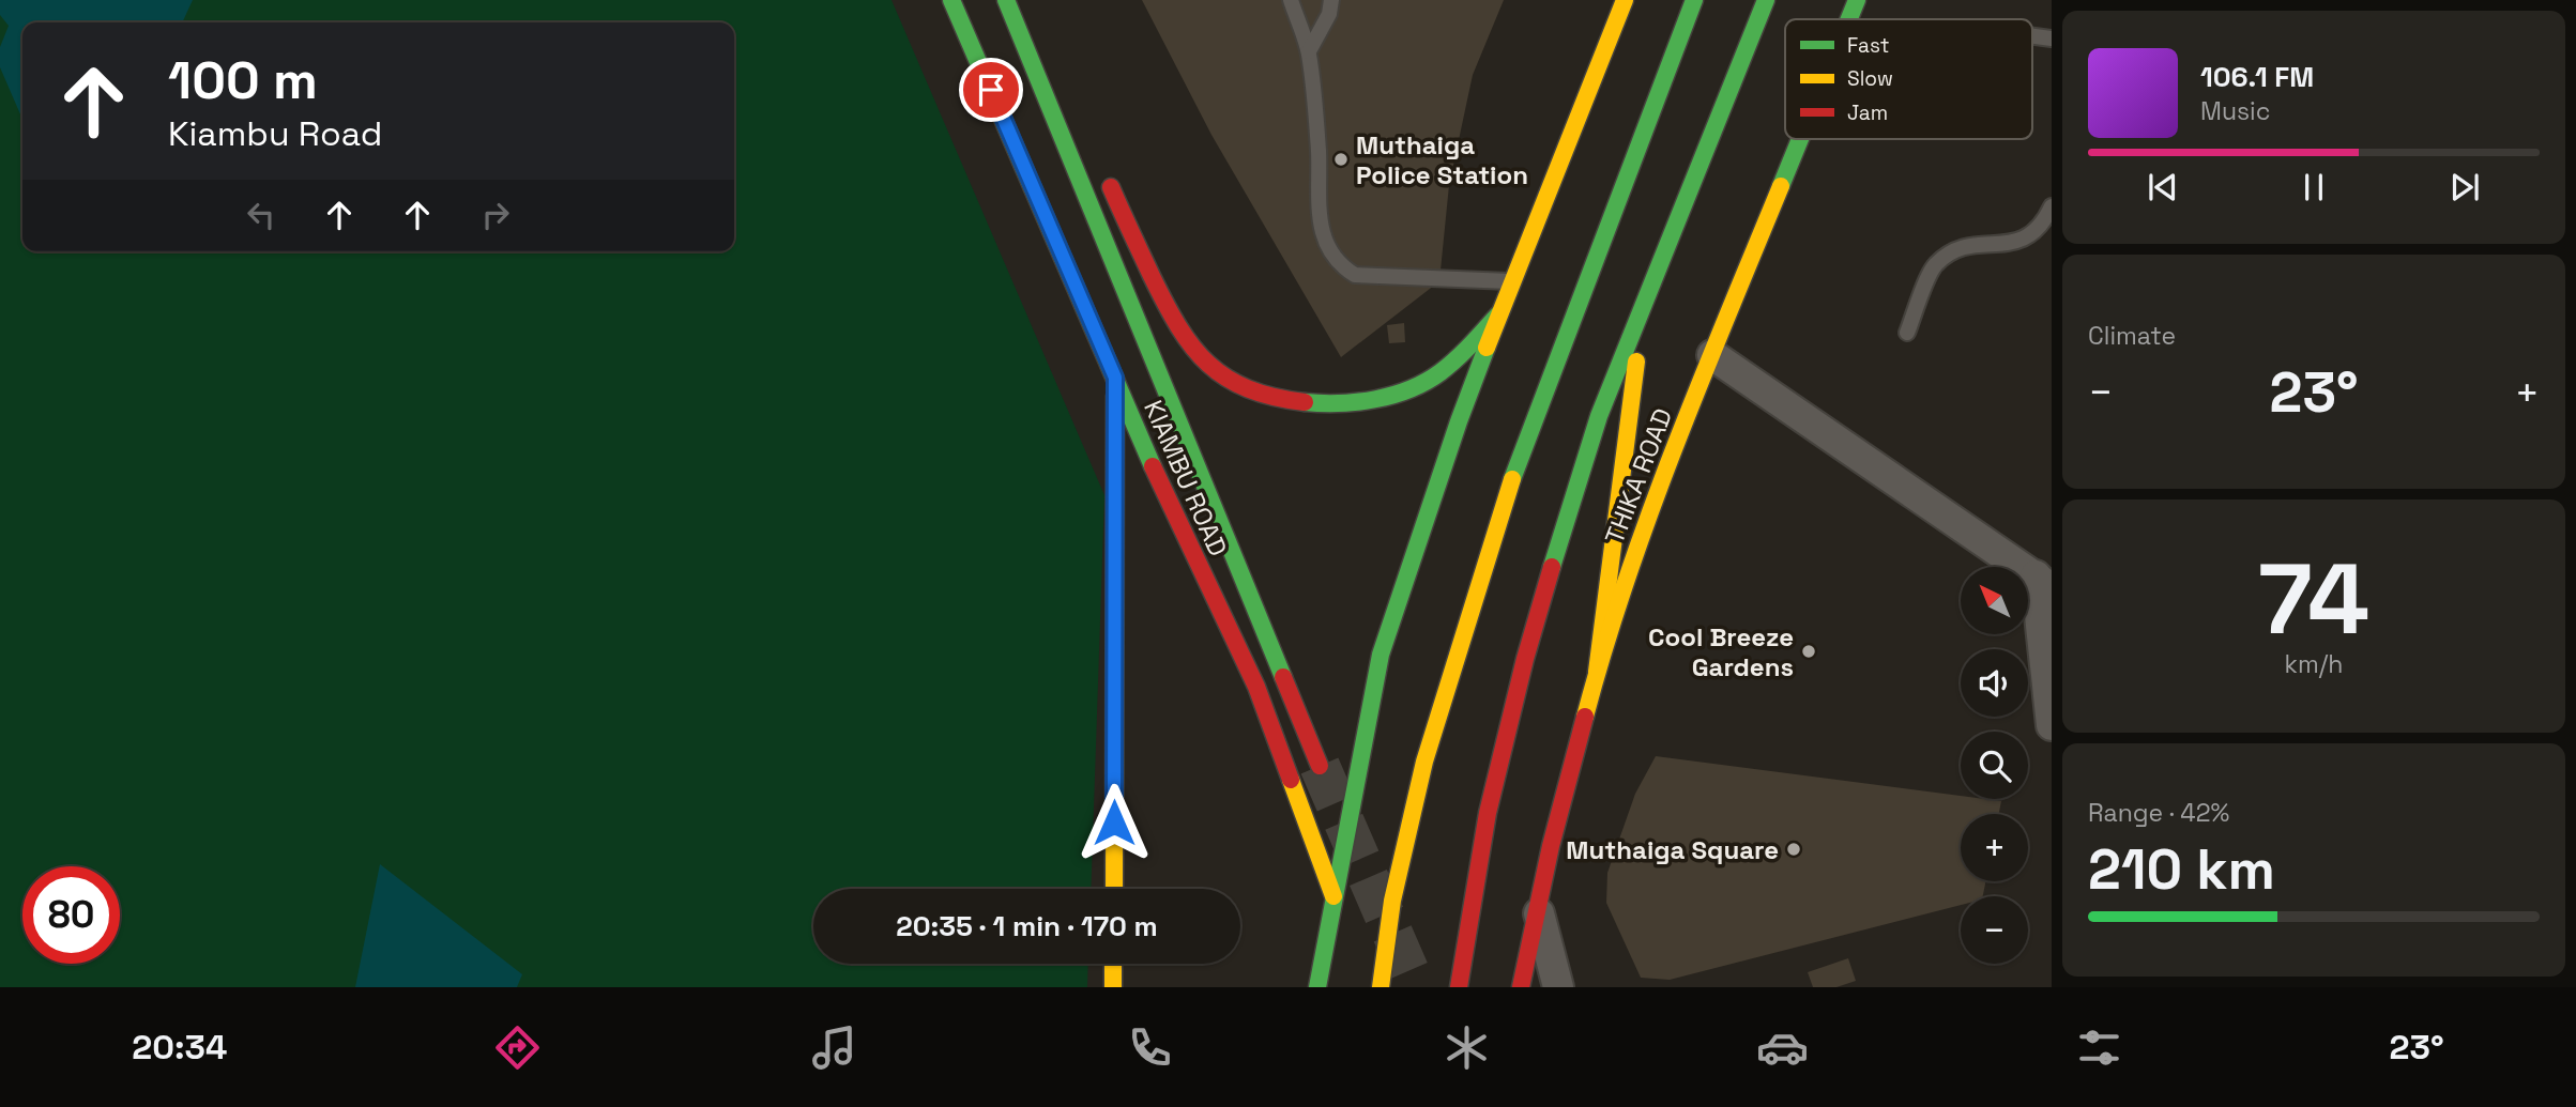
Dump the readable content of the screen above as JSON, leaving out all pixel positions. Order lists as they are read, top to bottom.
{
  "streets": {
    "main road": ["THIKA ROAD", "KIAMBU ROAD"]
  },
  "places": ["Muthaiga Police Station", "Cool Breeze Gardens", "Muthaiga Square"],
  "legend": ["Fast", "Slow", "Jam"],
  "north": "top left",
  "page": {
    "turn": ["100 m", "Kiambu Road"],
    "song": ["106.1 FM", "Music"],
    "tile": [
      "Climate",
      ["74", "km/h"],
      ["Range · 42%", "210 km"]
    ],
    "heat": ["−", "23°", "+"],
    "map_buttons": ["+", "−"],
    "limit": "80",
    "trip": "20:35 · 1 min · 170 m",
    "tabs": ["20:34", "23°"]
  }
}
